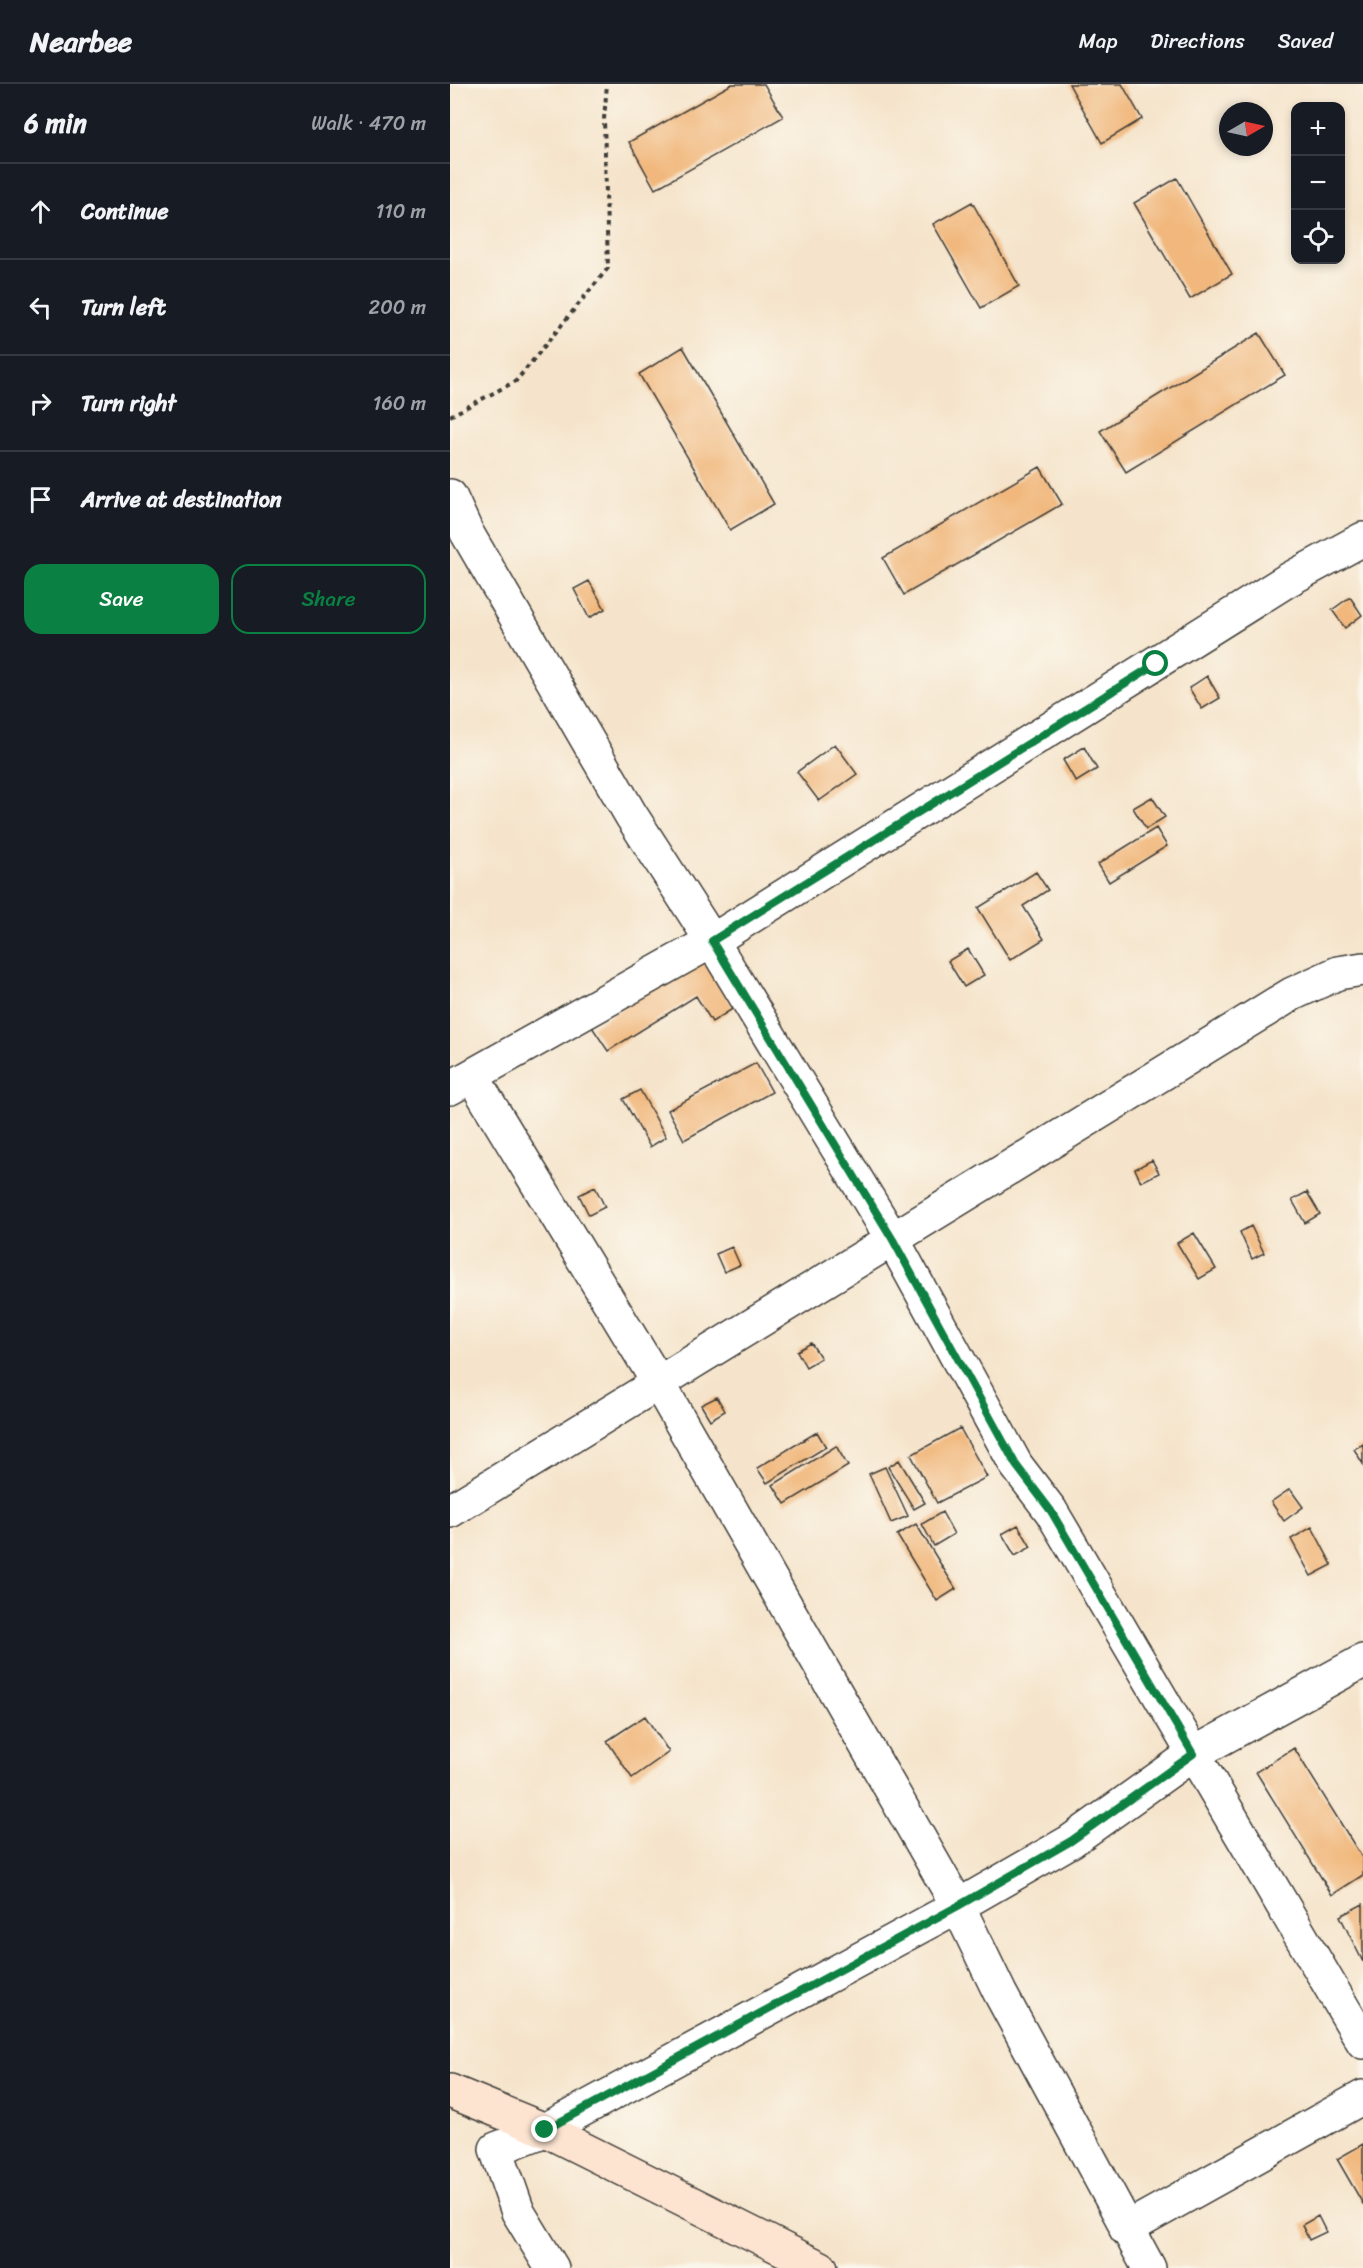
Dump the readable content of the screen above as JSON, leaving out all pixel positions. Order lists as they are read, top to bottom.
{
  "north": "right",
  "page": {
    "header": "Nearbee",
    "nav": ["Map", "Directions", "Saved"],
    "heading": ["6 min", "Walk · 470 m"],
    "map_buttons": ["+", "−"],
    "list": [
      ["Continue", "110 m"],
      ["Turn left", "200 m"],
      ["Turn right", "160 m"],
      "Arrive at destination"
    ],
    "buttons": ["Save", "Share"]
  }
}
